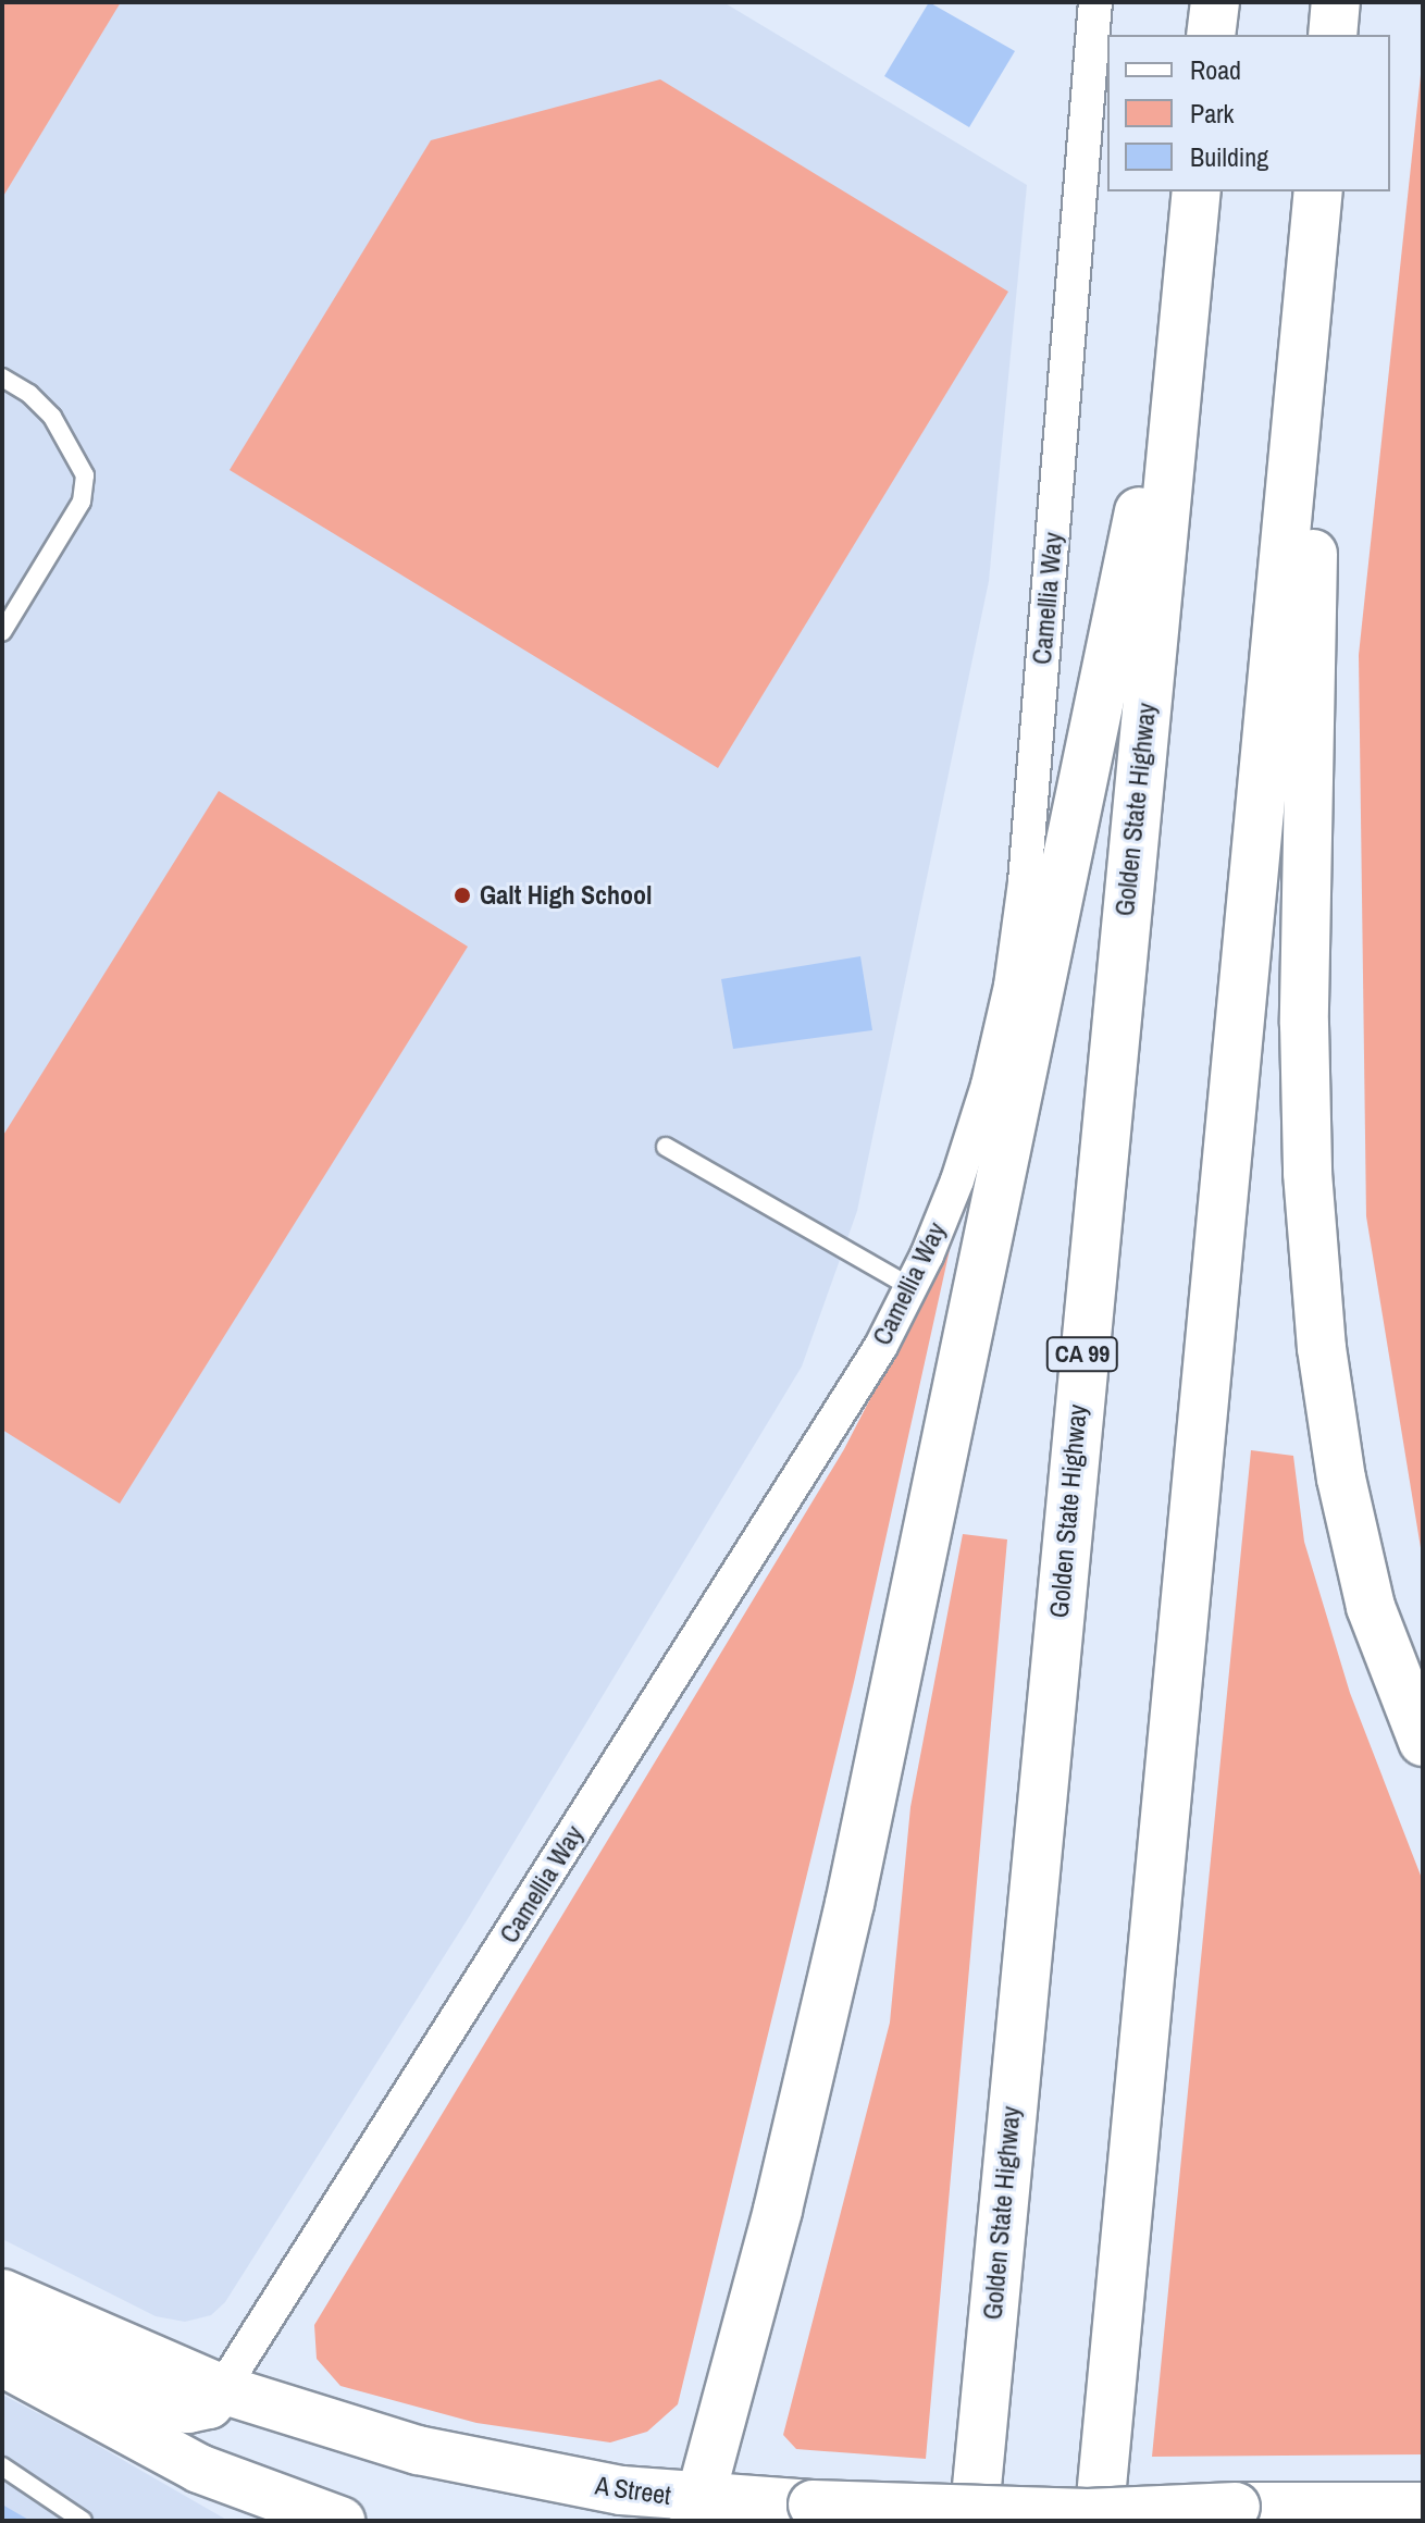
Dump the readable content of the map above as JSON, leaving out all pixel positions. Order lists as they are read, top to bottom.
{
  "streets": {
    "main road": ["Golden State Highway", "CA 99", "A Street"],
    "street": ["Camellia Way"]
  },
  "crossings": [
    ["Camellia Way", "A Street"]
  ],
  "places": ["Galt High School"],
  "legend": ["Road", "Park", "Building"]
}
